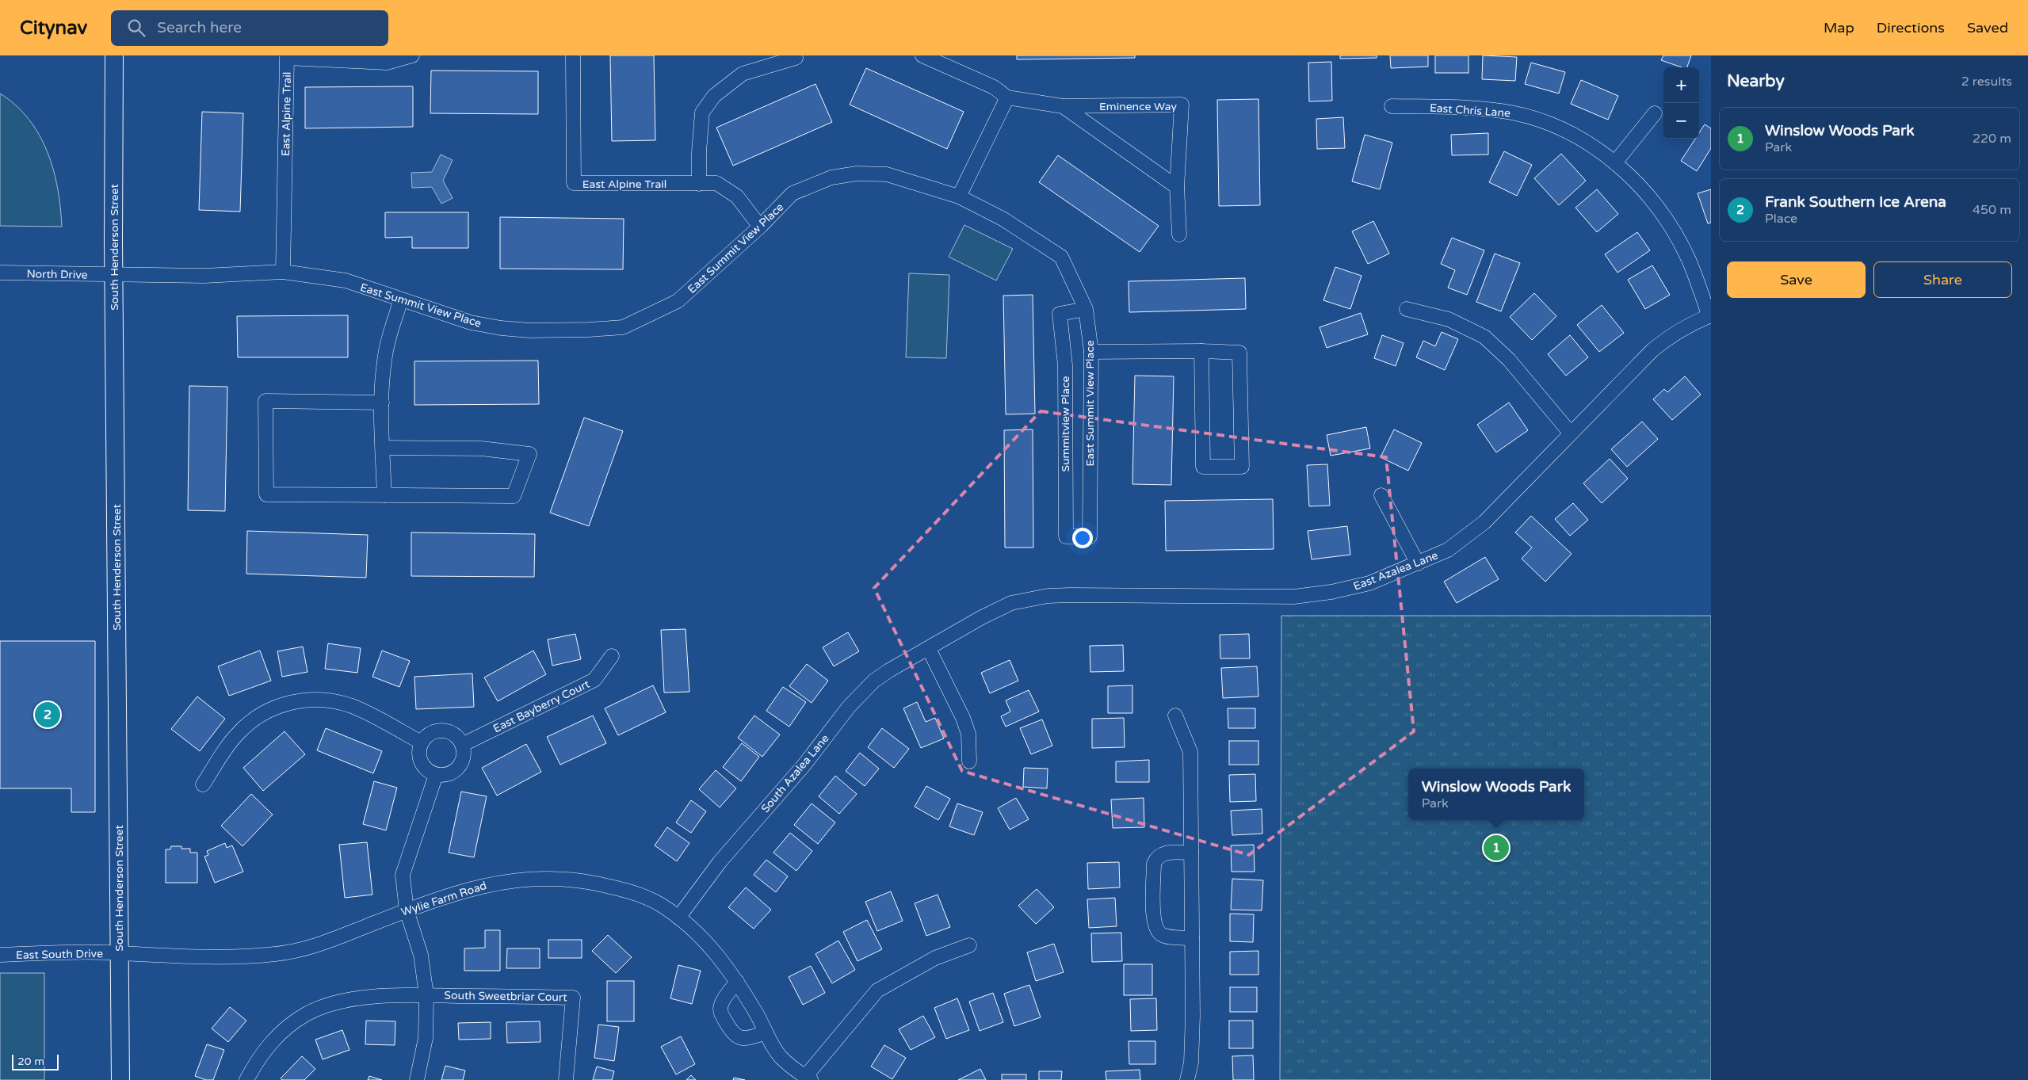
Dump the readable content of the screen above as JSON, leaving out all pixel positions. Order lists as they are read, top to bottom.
{
  "streets": {
    "street": [
      "Eminence Way",
      "East Chris Lane",
      "East Alpine Trail",
      "South Henderson Street",
      "East Summit View Place",
      "North Drive",
      "Summitview Place",
      "East Azalea Lane",
      "East Bayberry Court",
      "South Azalea Lane",
      "Wylie Farm Road",
      "East South Drive",
      "South Sweetbriar Court"
    ]
  },
  "crossings": [
    ["East Chris Lane", "East Azalea Lane"],
    ["East Alpine Trail", "East Summit View Place"],
    ["South Henderson Street", "East Summit View Place"],
    ["South Henderson Street", "North Drive"],
    ["South Henderson Street", "Wylie Farm Road"],
    ["South Henderson Street", "East South Drive"],
    ["East Summit View Place", "North Drive"],
    ["East Summit View Place", "Summitview Place"],
    ["East Azalea Lane", "South Azalea Lane"],
    ["South Azalea Lane", "Wylie Farm Road"],
    ["Wylie Farm Road", "East South Drive"]
  ],
  "scale_bar": "20 m",
  "page": {
    "header": "Citynav",
    "search": "Search here",
    "nav": ["Map", "Directions", "Saved"],
    "heading": ["Nearby", "2 results"],
    "map_buttons": ["+", "−"],
    "list": [
      {
        "mark": "1",
        "name": "Winslow Woods Park",
        "note": "Park",
        "value": "220 m"
      },
      {
        "mark": "2",
        "name": "Frank Southern Ice Arena",
        "note": "Place",
        "value": "450 m"
      }
    ],
    "buttons": ["Save", "Share"],
    "pins": ["2", "1"],
    "popup": ["Winslow Woods Park", "Park"],
    "scale": "20 m"
  }
}
